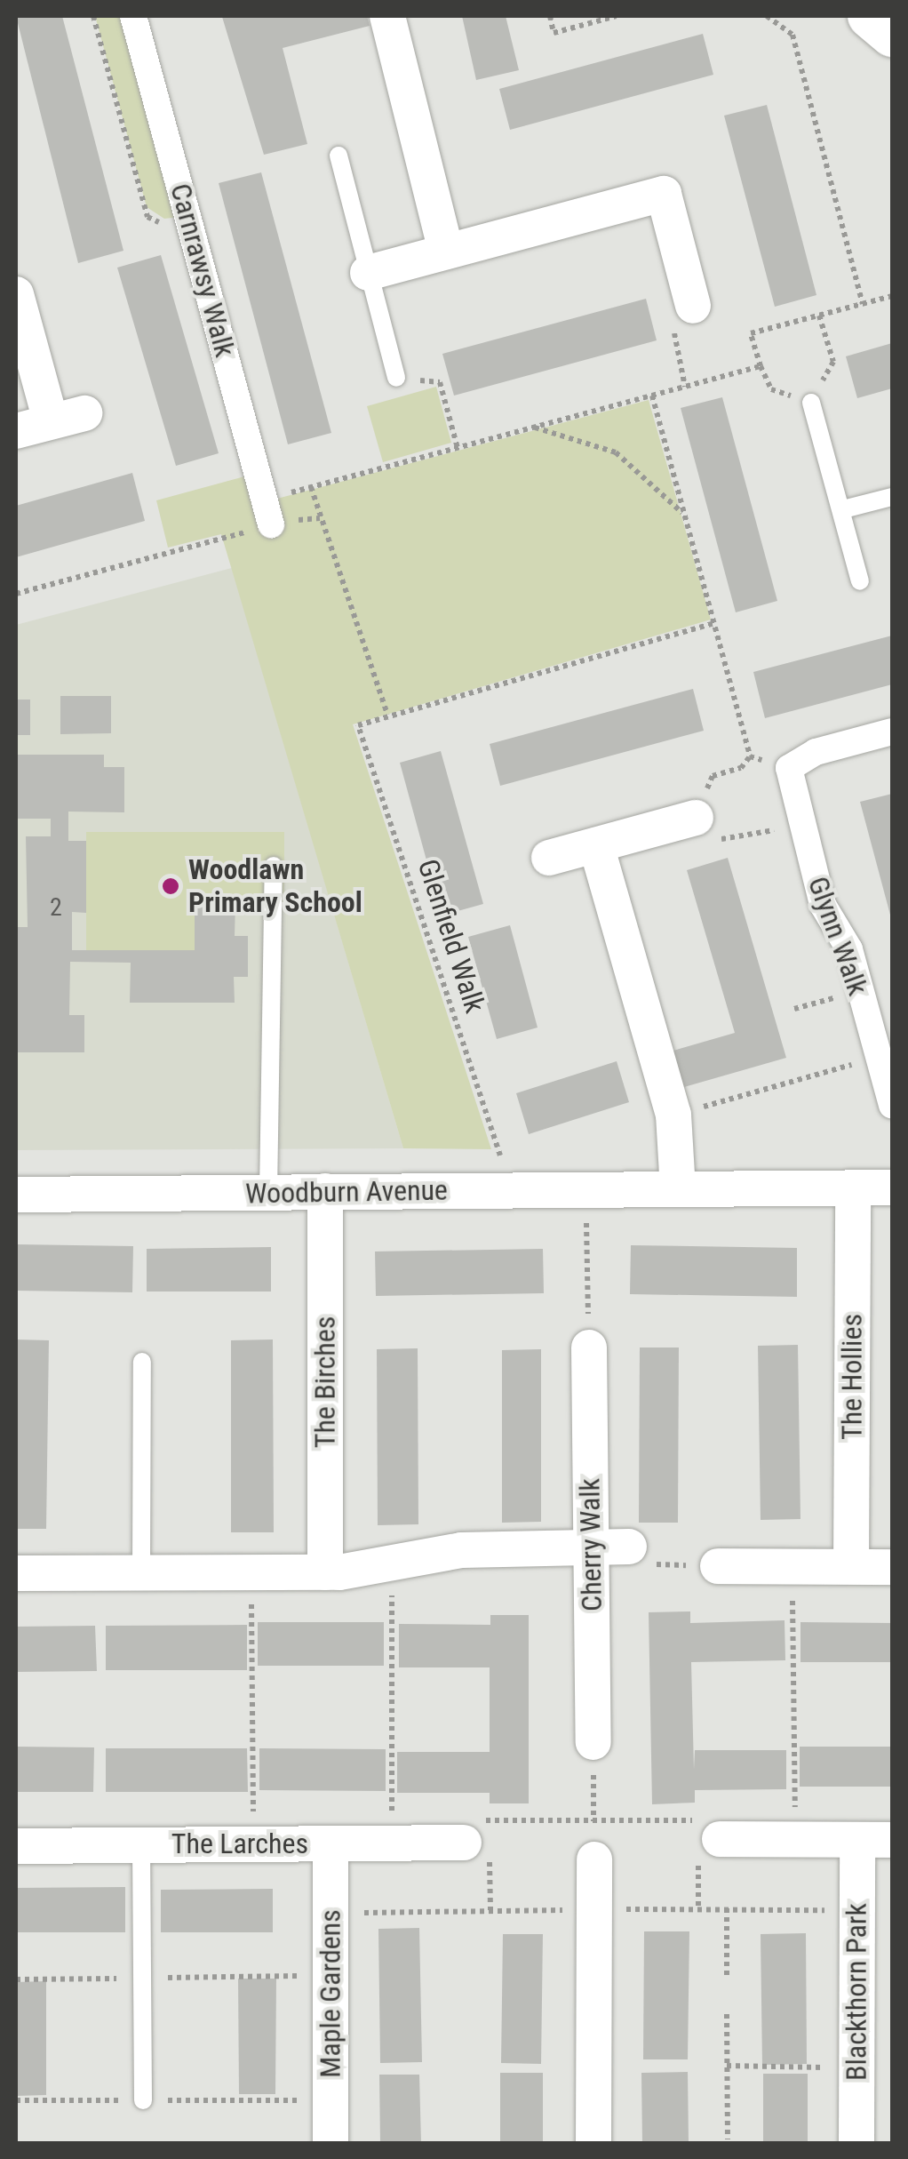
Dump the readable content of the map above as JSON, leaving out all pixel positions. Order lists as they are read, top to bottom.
{
  "streets": {
    "street": [
      "Carnrawsy Walk",
      "Glynn Walk",
      "Woodburn Avenue",
      "The Hollies",
      "The Birches",
      "Cherry Walk",
      "The Larches",
      "Blackthorn Park",
      "Maple Gardens"
    ],
    "path": ["Glenfield Walk"]
  },
  "crossings": [
    ["Glenfield Walk", "Woodburn Avenue"],
    ["Woodburn Avenue", "The Hollies"],
    ["Woodburn Avenue", "The Birches"],
    ["The Larches", "Maple Gardens"]
  ],
  "places": ["Woodlawn Primary School"],
  "house_numbers": ["2"]
}
